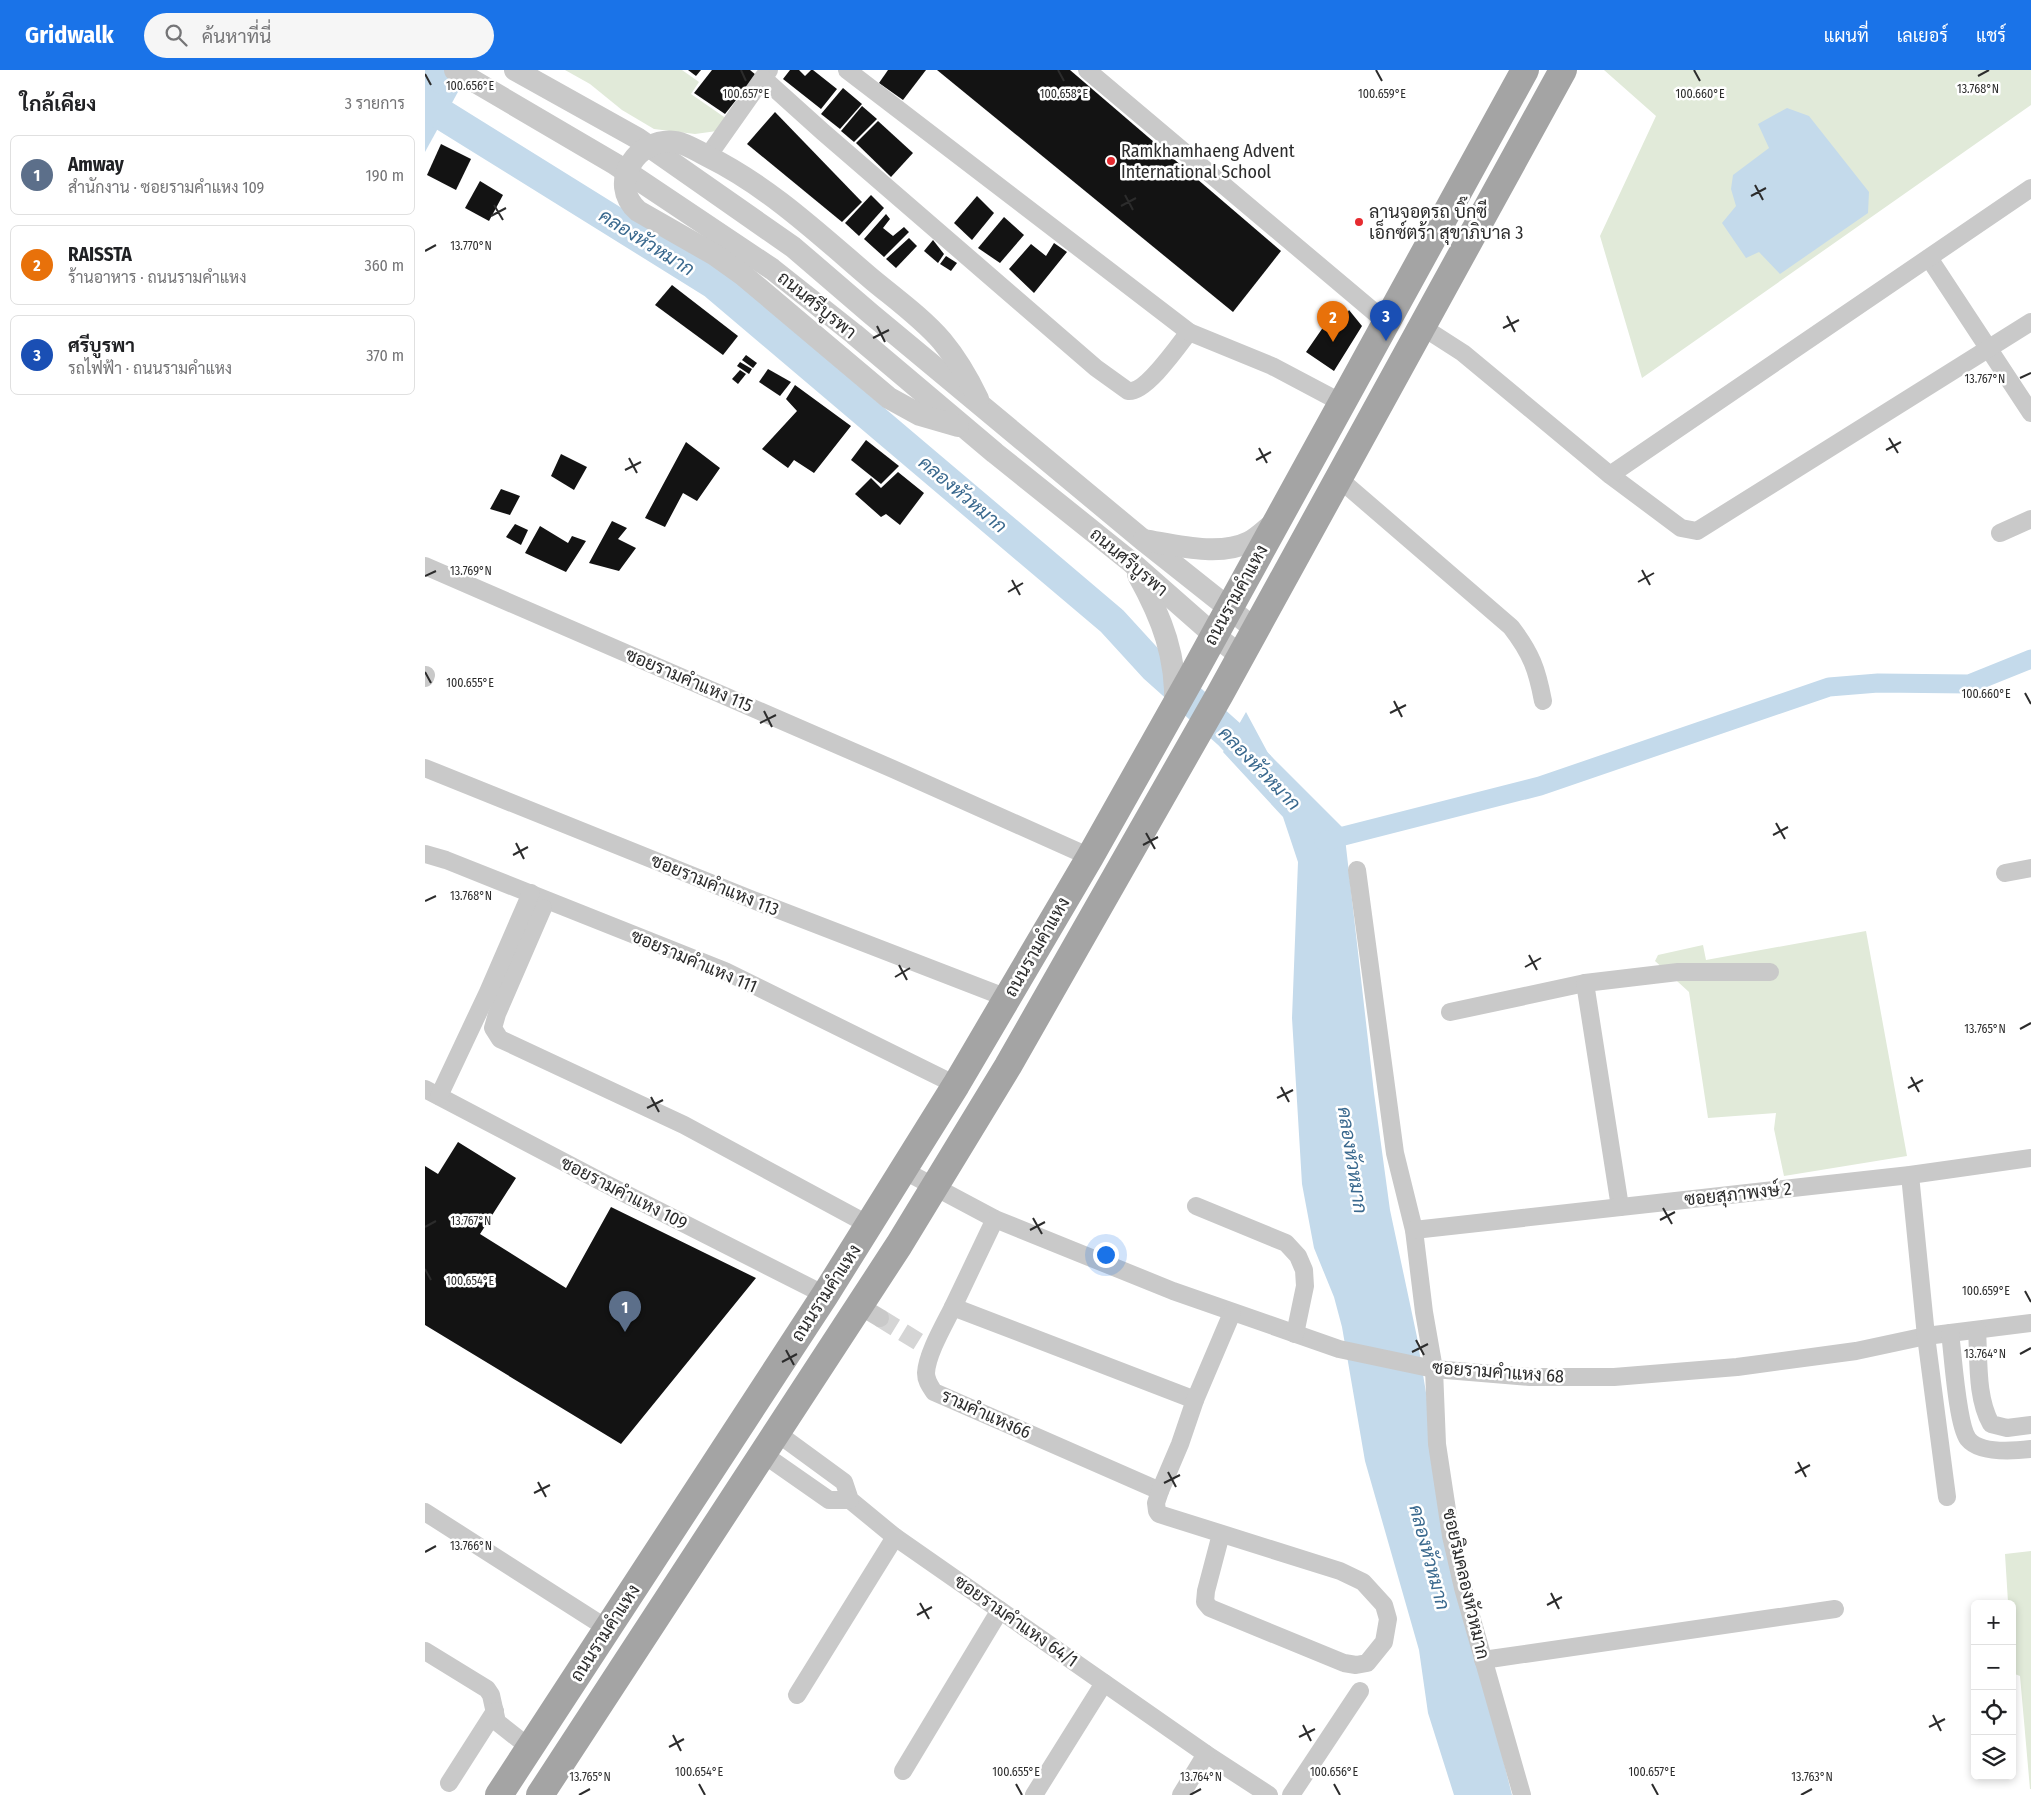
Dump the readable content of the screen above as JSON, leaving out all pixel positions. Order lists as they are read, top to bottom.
{
  "streets": {
    "main road": ["ถนนรามคำแหง"],
    "street": [
      "ถนนศรีบูรพา",
      "ซอยรามคำแหง 115",
      "ซอยรามคำแหง 113",
      "ซอยรามคำแหง 111",
      "ซอยรามคำแหง 109",
      "ซอยสุภาพงษ์ 2",
      "ซอยรามคำแหง 68",
      "รามคำแหง66",
      "ซอยริมคลองหัวหมาก",
      "ซอยรามคำแหง 64/1"
    ]
  },
  "crossings": [
    ["ถนนศรีบูรพา", "ถนนรามคำแหง"],
    ["ถนนรามคำแหง", "ซอยรามคำแหง 115"],
    ["ถนนรามคำแหง", "ซอยรามคำแหง 113"],
    ["ถนนรามคำแหง", "ซอยรามคำแหง 111"],
    ["ถนนรามคำแหง", "ซอยรามคำแหง 109"],
    ["ถนนรามคำแหง", "ซอยรามคำแหง 68"],
    ["ถนนรามคำแหง", "ซอยรามคำแหง 64/1"],
    ["ซอยสุภาพงษ์ 2", "ซอยริมคลองหัวหมาก"],
    ["ซอยรามคำแหง 68", "รามคำแหง66"],
    ["ซอยรามคำแหง 68", "ซอยริมคลองหัวหมาก"]
  ],
  "water": ["คลองหัวหมาก"],
  "places": ["Ramkhamhaeng Advent International School", "ลานจอดรถ บิ๊กซี เอ็กซ์ตร้า สุขาภิบาล 3"],
  "page": {
    "header": "Gridwalk",
    "search": "ค้นหาที่นี่",
    "nav": ["แผนที่", "เลเยอร์", "แชร์"],
    "heading": ["ใกล้เคียง", "3 รายการ"],
    "list": [
      {
        "mark": "1",
        "name": "Amway",
        "note": "สำนักงาน · ซอยรามคำแหง 109",
        "value": "190 m"
      },
      {
        "mark": "2",
        "name": "RAISSTA",
        "note": "ร้านอาหาร · ถนนรามคำแหง",
        "value": "360 m"
      },
      {
        "mark": "3",
        "name": "ศรีบูรพา",
        "note": "รถไฟฟ้า · ถนนรามคำแหง",
        "value": "370 m"
      }
    ],
    "pins": ["3", "2", "1"],
    "map_buttons": ["+", "−"]
  },
  "coordinates": [
    "100.656°E",
    "13.768°N",
    "100.657°E",
    "100.658°E",
    "100.659°E",
    "100.660°E",
    "13.770°N",
    "13.767°N",
    "13.769°N",
    "100.655°E",
    "13.765°N",
    "100.654°E",
    "13.764°N",
    "13.766°N",
    "13.763°N"
  ]
}
